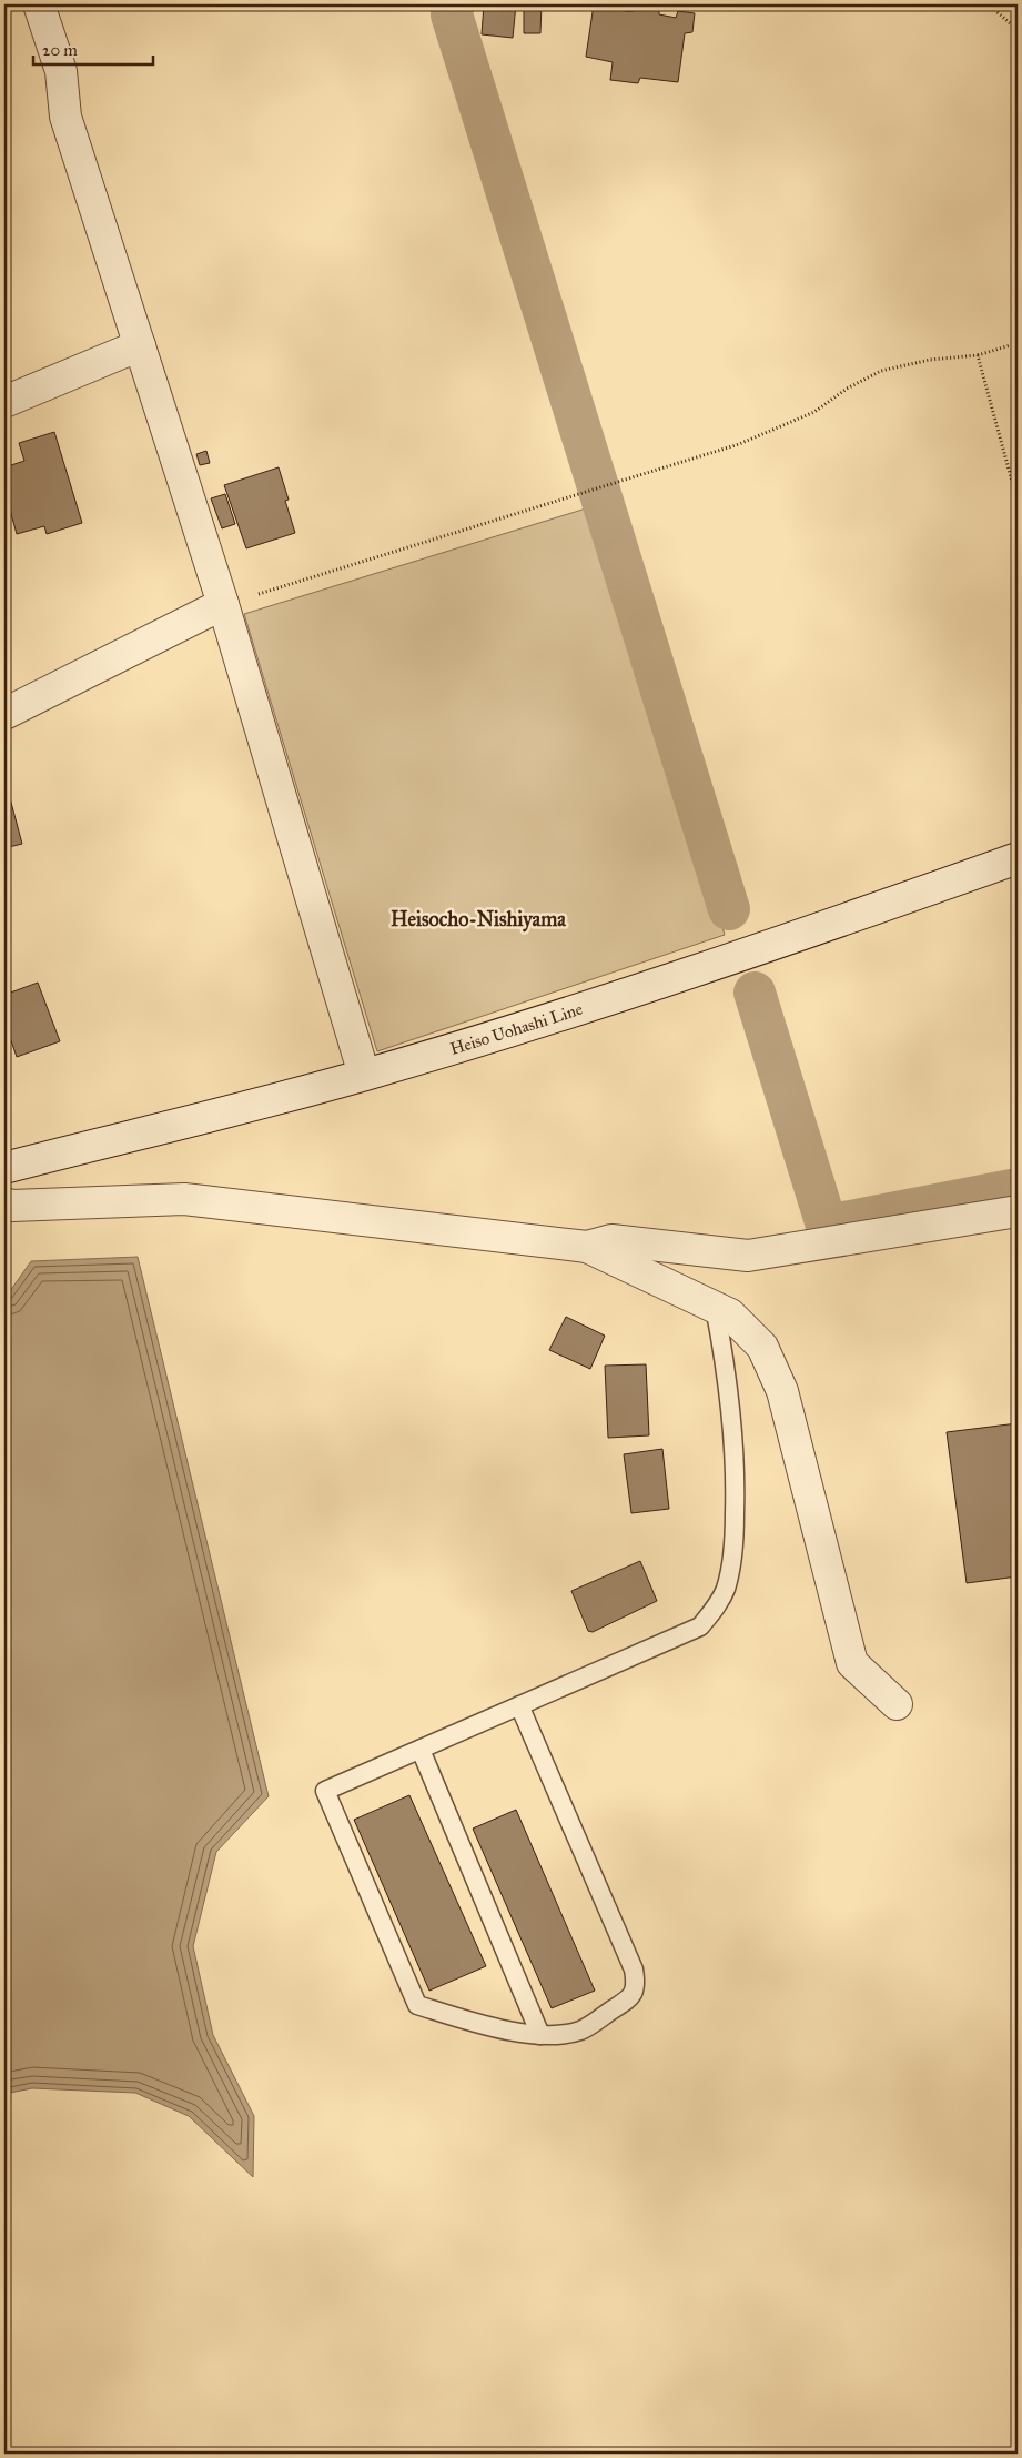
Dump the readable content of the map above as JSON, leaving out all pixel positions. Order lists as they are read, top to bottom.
{
  "streets": {
    "street": ["Heiso Uohashi Line"]
  },
  "districts": ["Heisocho-Nishiyama"],
  "scale_bar": "20 m"
}
